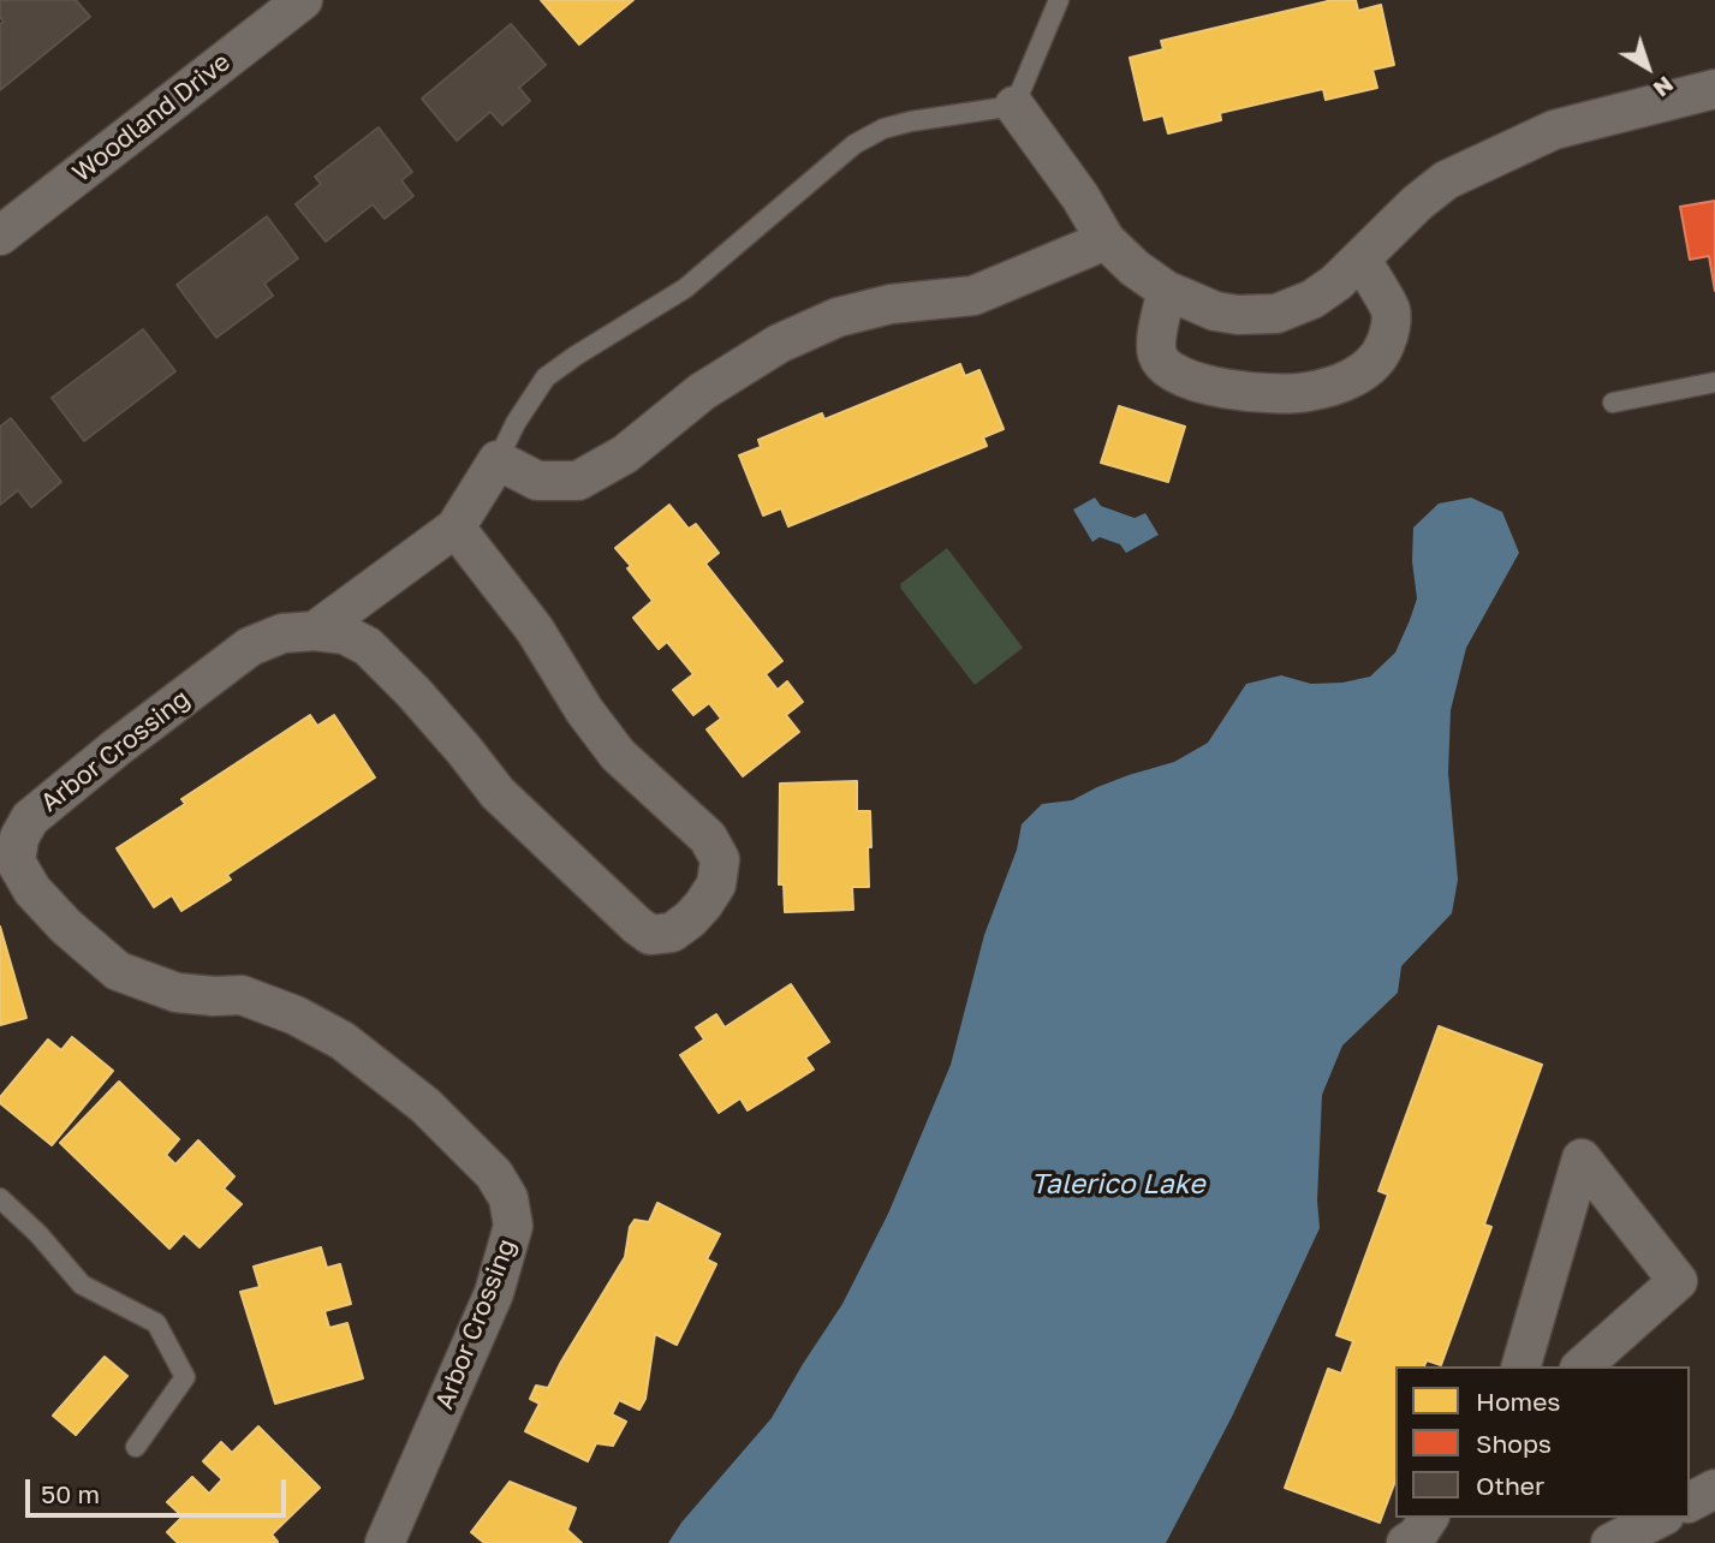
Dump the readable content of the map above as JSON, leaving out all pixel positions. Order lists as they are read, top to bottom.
{
  "streets": {
    "street": ["Woodland Drive", "Arbor Crossing"]
  },
  "water": ["Talerico Lake"],
  "legend": ["Homes", "Shops", "Other"],
  "scale_bar": "50 m",
  "north": "bottom right"
}
